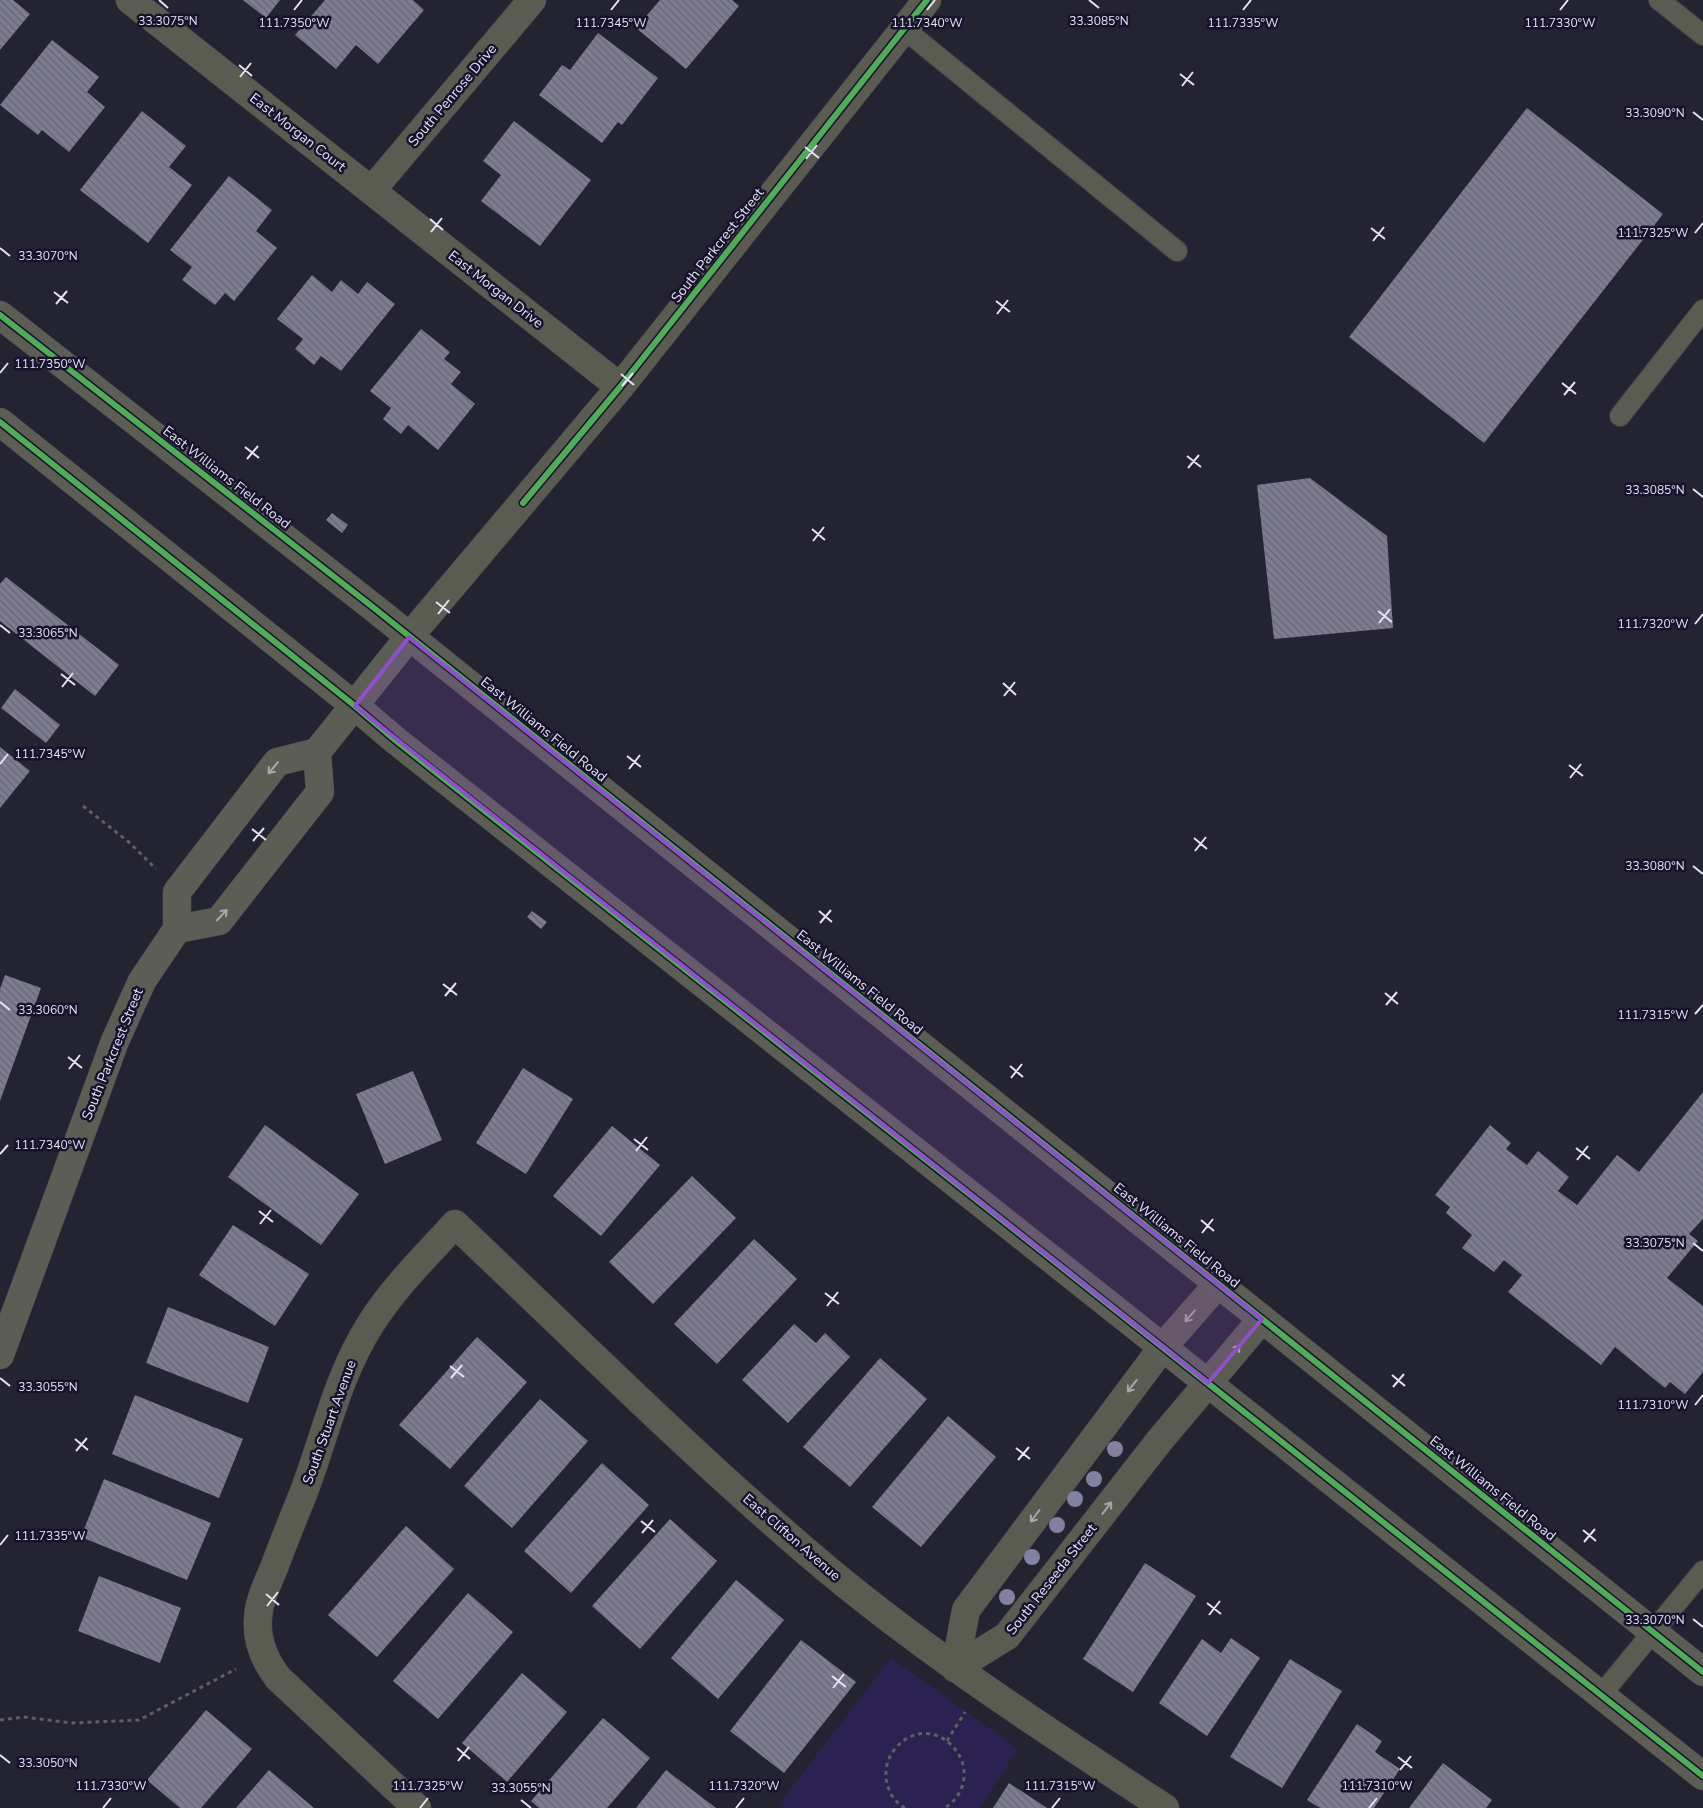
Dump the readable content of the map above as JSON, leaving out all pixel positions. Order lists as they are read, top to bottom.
{
  "streets": {
    "main road": ["South Parkcrest Street", "East Williams Field Road"],
    "street": [
      "South Penrose Drive",
      "East Morgan Court",
      "East Morgan Drive",
      "South Stuart Avenue",
      "East Clifton Avenue",
      "South Reseeda Street"
    ]
  },
  "crossings": [
    ["South Penrose Drive", "East Morgan Court"],
    ["South Penrose Drive", "East Morgan Drive"],
    ["East Morgan Court", "East Morgan Drive"],
    ["South Parkcrest Street", "East Morgan Drive"],
    ["South Parkcrest Street", "East Williams Field Road"],
    ["East Williams Field Road", "South Reseeda Street"],
    ["South Stuart Avenue", "East Clifton Avenue"],
    ["East Clifton Avenue", "South Reseeda Street"]
  ],
  "coordinates": [
    "33.3085°N",
    "33.3075°N",
    "111.7350°W",
    "111.7345°W",
    "111.7340°W",
    "111.7330°W",
    "111.7335°W",
    "33.3090°N",
    "111.7325°W",
    "33.3070°N",
    "111.7320°W",
    "33.3065°N",
    "33.3080°N",
    "33.3060°N",
    "111.7315°W",
    "33.3055°N",
    "111.7310°W",
    "33.3050°N"
  ]
}
